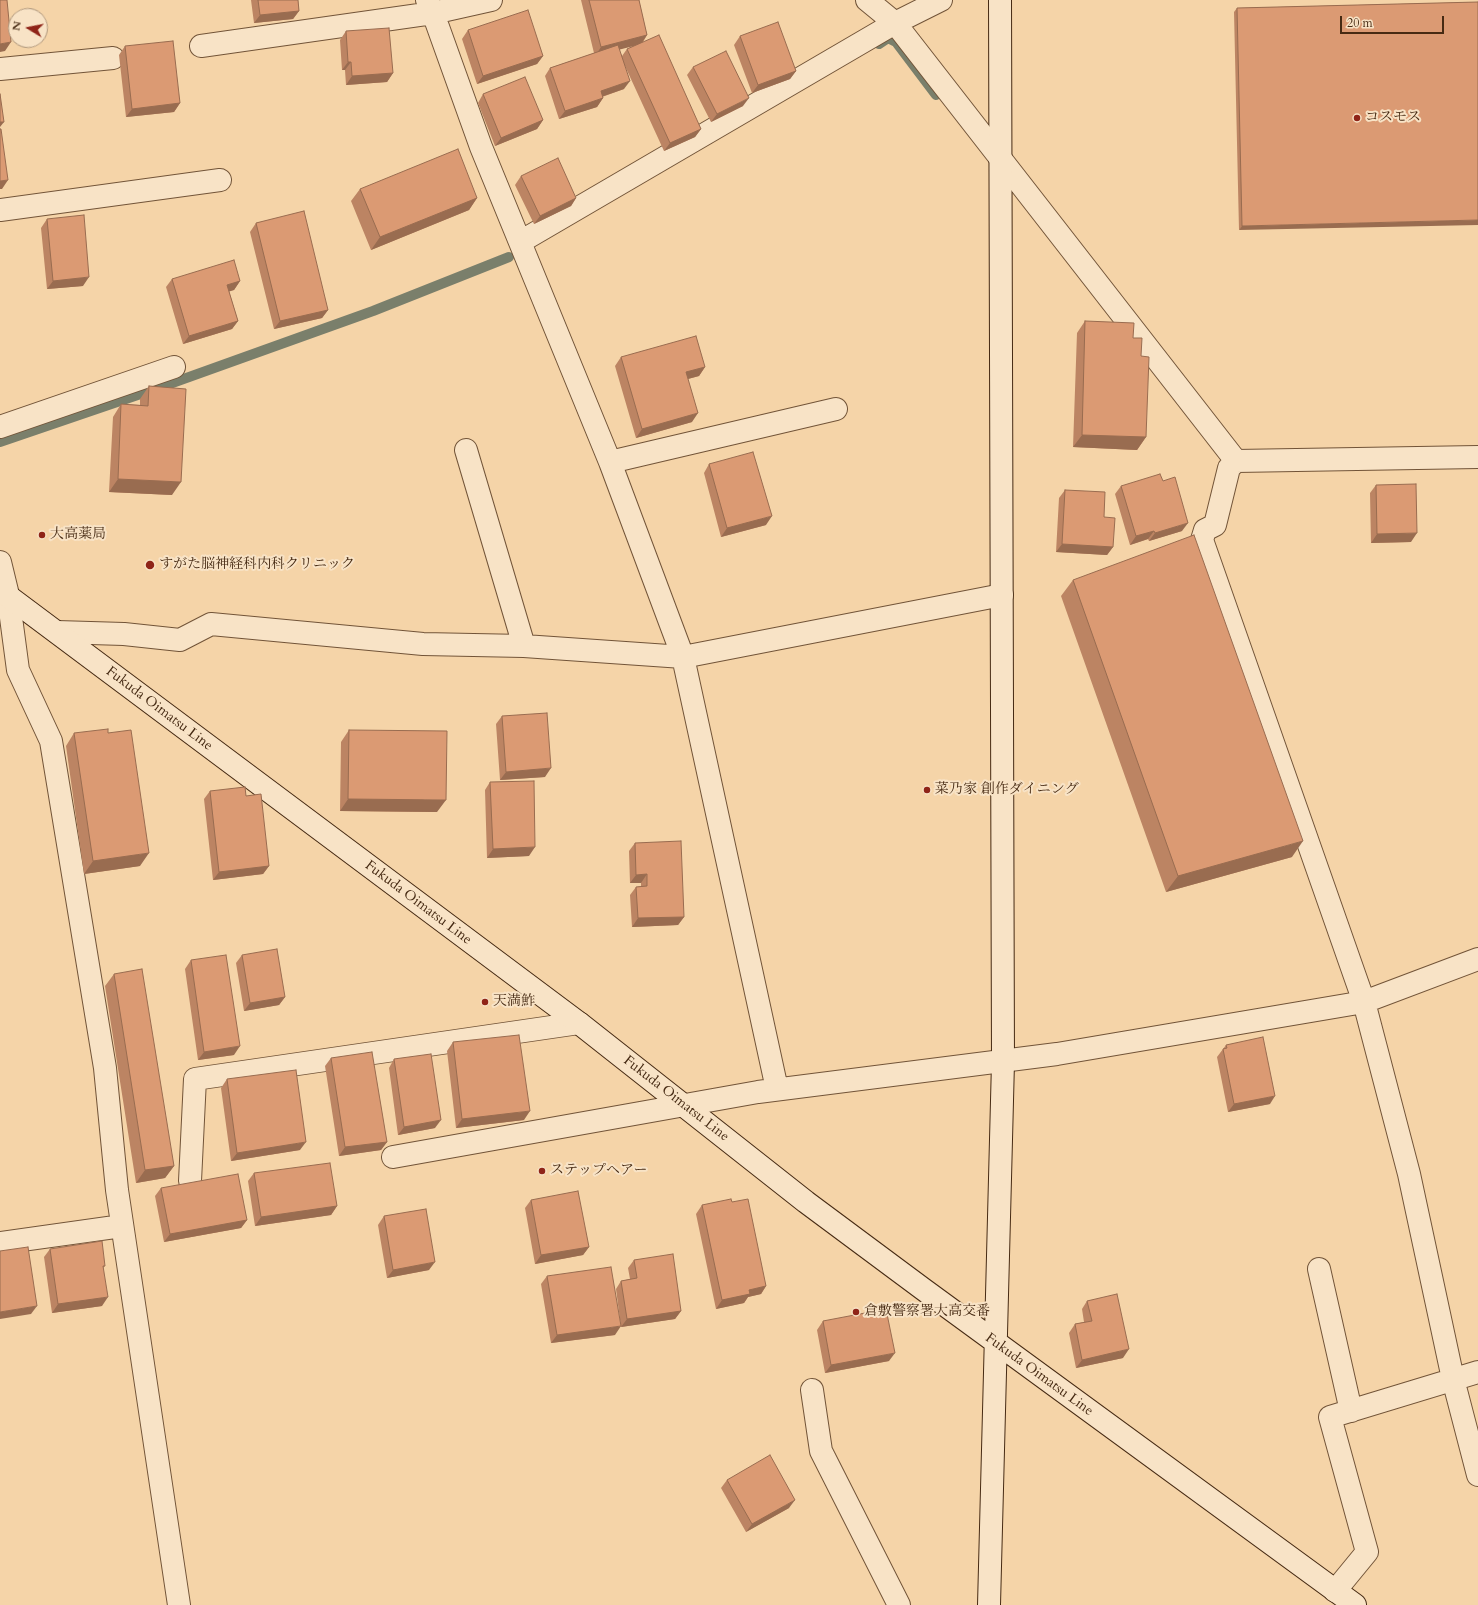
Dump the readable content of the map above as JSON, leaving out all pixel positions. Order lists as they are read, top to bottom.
{
  "streets": {
    "street": ["Fukuda Oimatsu Line"]
  },
  "places": [
    "コスモス",
    "大高薬局",
    "すがた脳神経科内科クリニック",
    "菜乃家 創作ダイニング",
    "天満鮓",
    "ステップヘアー",
    "倉敷警察署大高交番"
  ],
  "scale_bar": "20 m",
  "north": "left"
}
